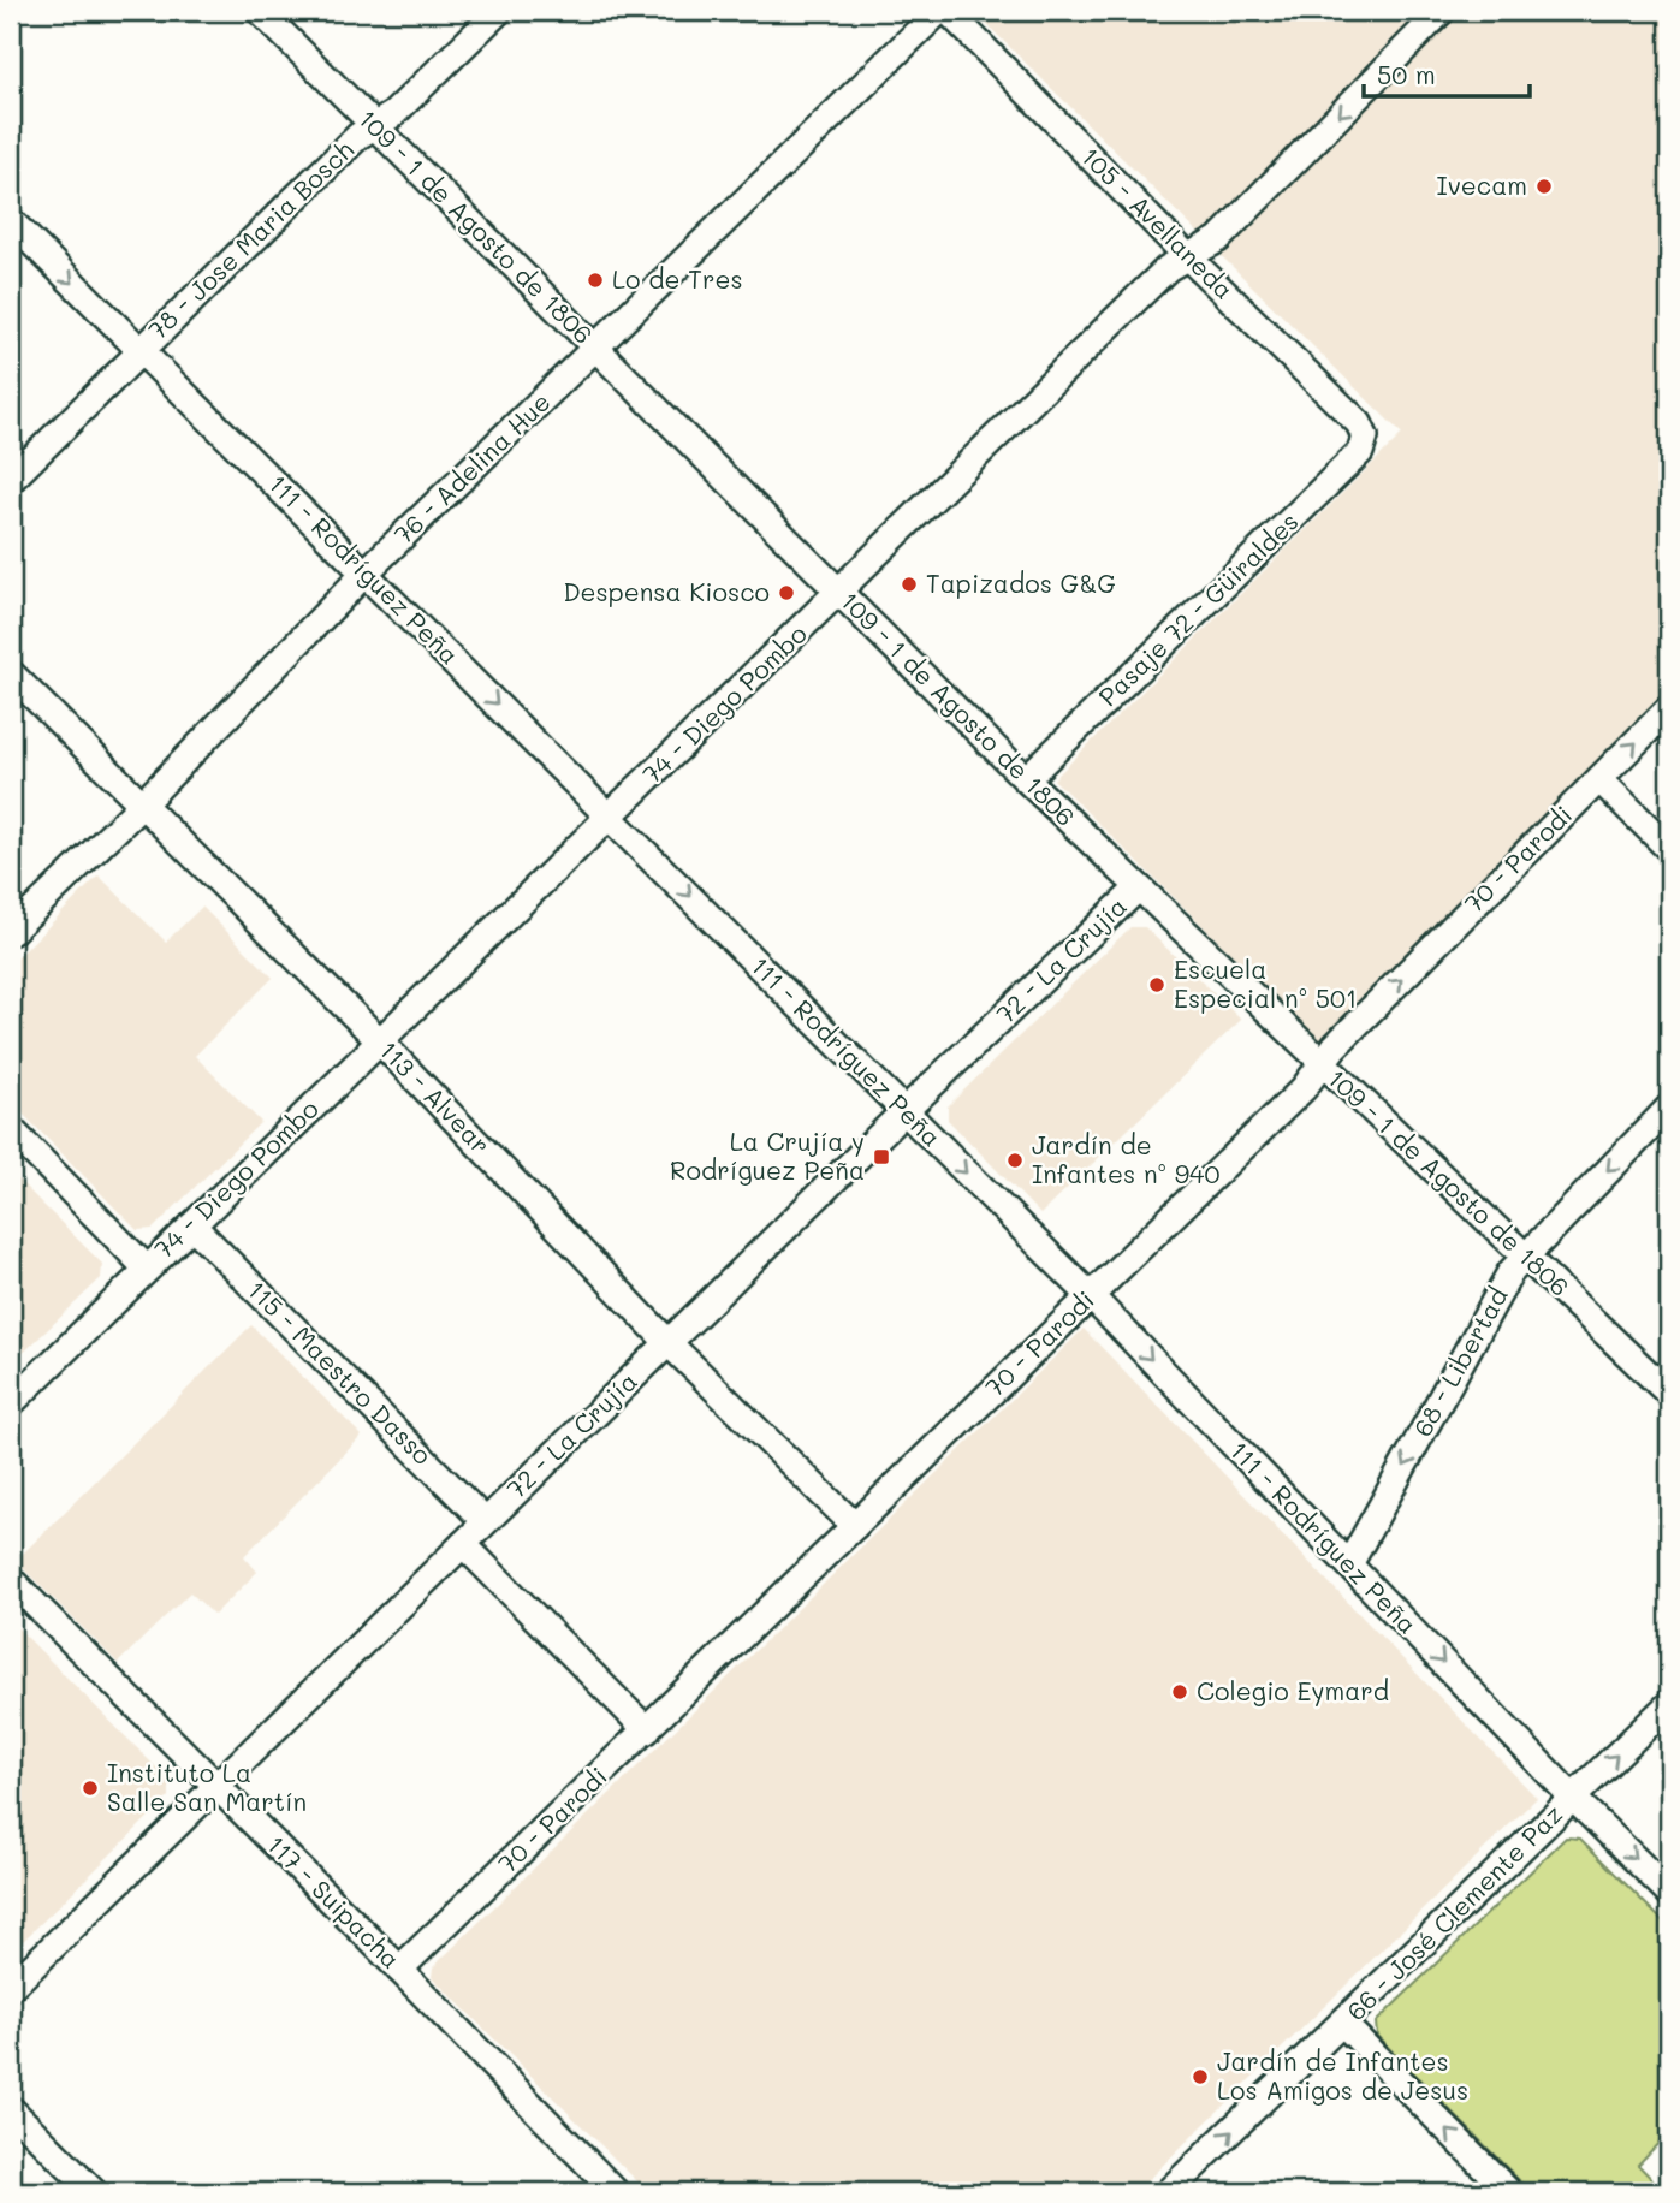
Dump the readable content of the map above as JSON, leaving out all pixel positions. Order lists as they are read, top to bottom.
{
  "streets": {
    "street": [
      "105 - Avellaneda",
      "109 - 1 de Agosto de 1806",
      "78 - Jose Maria Bosch",
      "76 - Adelina Hue",
      "111 - Rodríguez Peña",
      "Pasaje 72 - Güiraldes",
      "74 - Diego Pombo",
      "70 - Parodi",
      "72 - La Crujía",
      "113 - Alvear",
      "68 - Libertad",
      "115 - Maestro Dasso",
      "117 - Suipacha",
      "66 - José Clemente Paz"
    ]
  },
  "crossings": [
    ["105 - Avellaneda", "Pasaje 72 - Güiraldes"],
    ["105 - Avellaneda", "74 - Diego Pombo"],
    ["109 - 1 de Agosto de 1806", "78 - Jose Maria Bosch"],
    ["109 - 1 de Agosto de 1806", "76 - Adelina Hue"],
    ["109 - 1 de Agosto de 1806", "Pasaje 72 - Güiraldes"],
    ["109 - 1 de Agosto de 1806", "74 - Diego Pombo"],
    ["109 - 1 de Agosto de 1806", "70 - Parodi"],
    ["109 - 1 de Agosto de 1806", "72 - La Crujía"],
    ["109 - 1 de Agosto de 1806", "68 - Libertad"],
    ["78 - Jose Maria Bosch", "111 - Rodríguez Peña"],
    ["76 - Adelina Hue", "111 - Rodríguez Peña"],
    ["76 - Adelina Hue", "113 - Alvear"],
    ["111 - Rodríguez Peña", "74 - Diego Pombo"],
    ["111 - Rodríguez Peña", "70 - Parodi"],
    ["111 - Rodríguez Peña", "72 - La Crujía"],
    ["111 - Rodríguez Peña", "68 - Libertad"],
    ["111 - Rodríguez Peña", "66 - José Clemente Paz"],
    ["74 - Diego Pombo", "113 - Alvear"],
    ["74 - Diego Pombo", "115 - Maestro Dasso"],
    ["70 - Parodi", "113 - Alvear"],
    ["70 - Parodi", "117 - Suipacha"],
    ["72 - La Crujía", "113 - Alvear"],
    ["72 - La Crujía", "115 - Maestro Dasso"],
    ["72 - La Crujía", "117 - Suipacha"]
  ],
  "one_way": ["111 - Rodríguez Peña", "68 - Libertad", "66 - José Clemente Paz"],
  "places": {
    "other": [
      "Ivecam",
      "Lo de Tres",
      "Tapizados G&G",
      "Despensa Kiosco",
      "Escuela Especial nº 501",
      "Jardín de Infantes nº 940",
      "Colegio Eymard",
      "Instituto La Salle San Martín",
      "Jardín de Infantes Los Amigos de Jesus"
    ],
    "transit": ["La Crujía y Rodríguez Peña"]
  },
  "scale_bar": "50 m"
}
